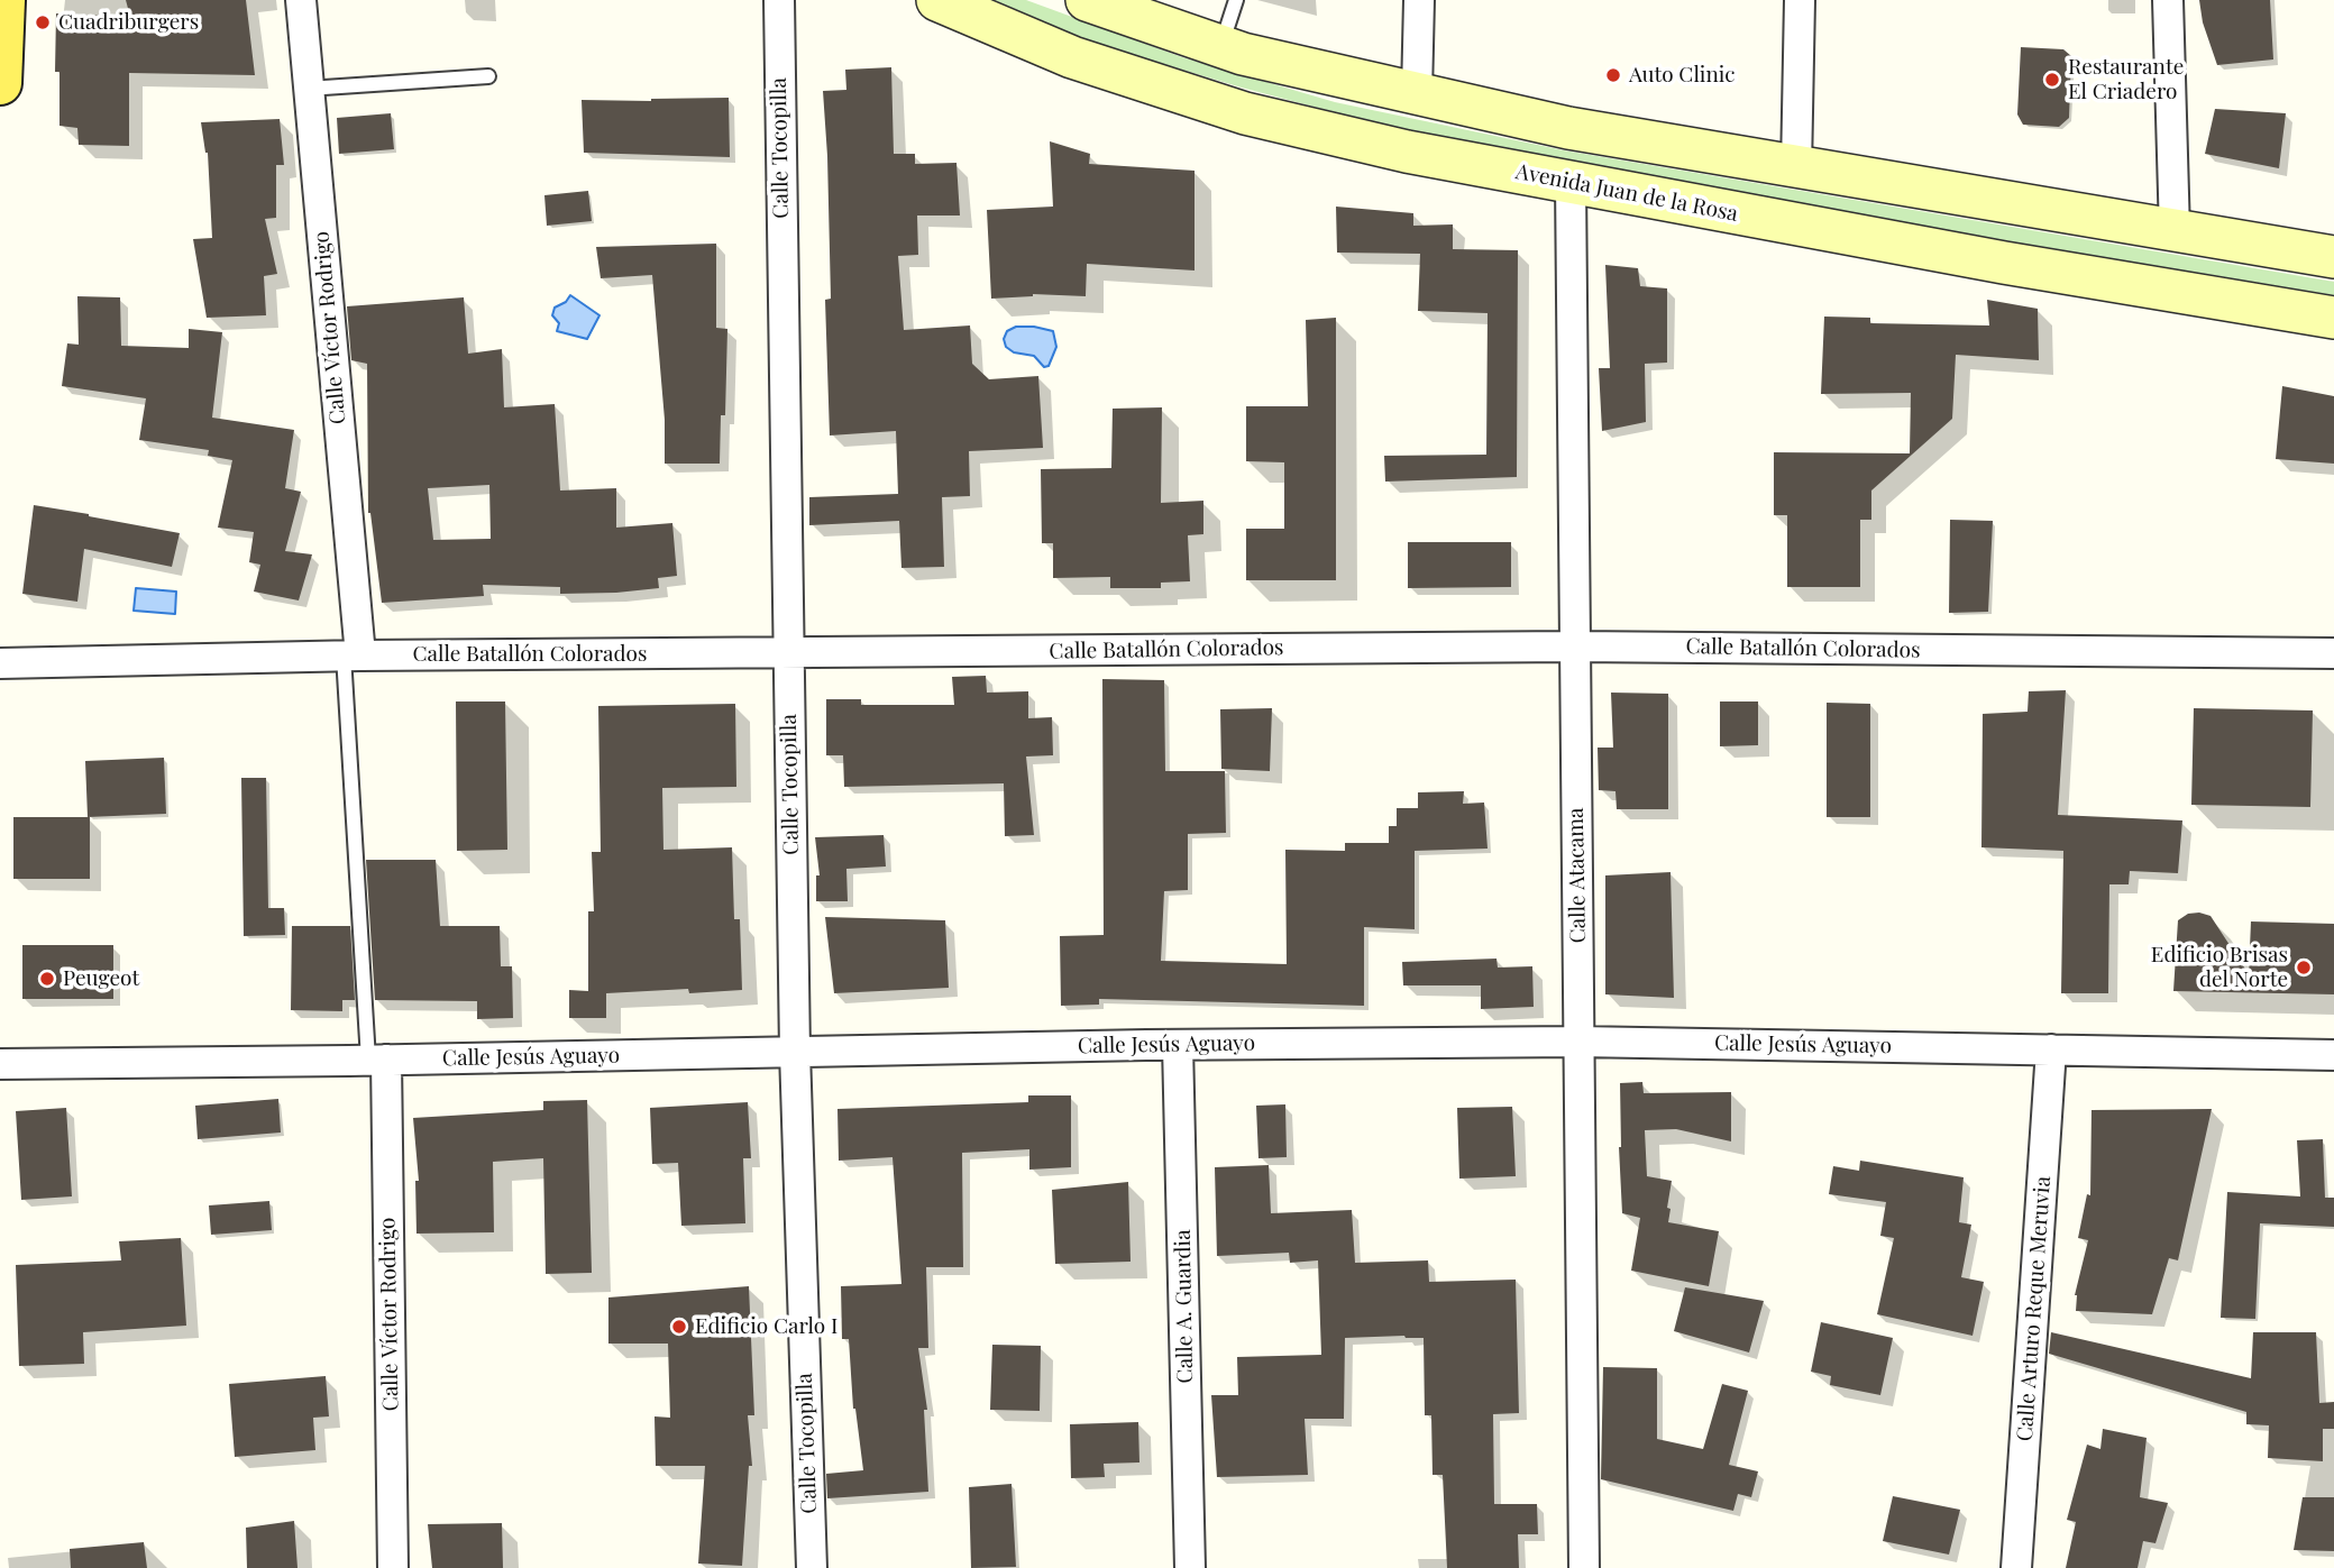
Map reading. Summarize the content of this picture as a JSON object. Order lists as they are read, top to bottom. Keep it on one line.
{"streets":{"main road":["Avenida Juan de la Rosa"],"street":["Calle Tocopilla","Calle Víctor Rodrigo","Calle Batallón Colorados","Calle Atacama","Calle Jesús Aguayo","Calle A. Guardia","Calle Arturo Reque Meruvia"]},"crossings":[["Calle Tocopilla","Calle Batallón Colorados"],["Calle Tocopilla","Calle Jesús Aguayo"],["Avenida Juan de la Rosa","Calle Atacama"],["Calle Víctor Rodrigo","Calle Batallón Colorados"],["Calle Víctor Rodrigo","Calle Jesús Aguayo"],["Calle Batallón Colorados","Calle Atacama"],["Calle Atacama","Calle Jesús Aguayo"],["Calle Jesús Aguayo","Calle A. Guardia"],["Calle Jesús Aguayo","Calle Arturo Reque Meruvia"]],"places":["Cuadriburgers","Auto Clinic","Restaurante El Criadero","Edificio Brisas del Norte","Peugeot","Edificio Carlo I"]}
